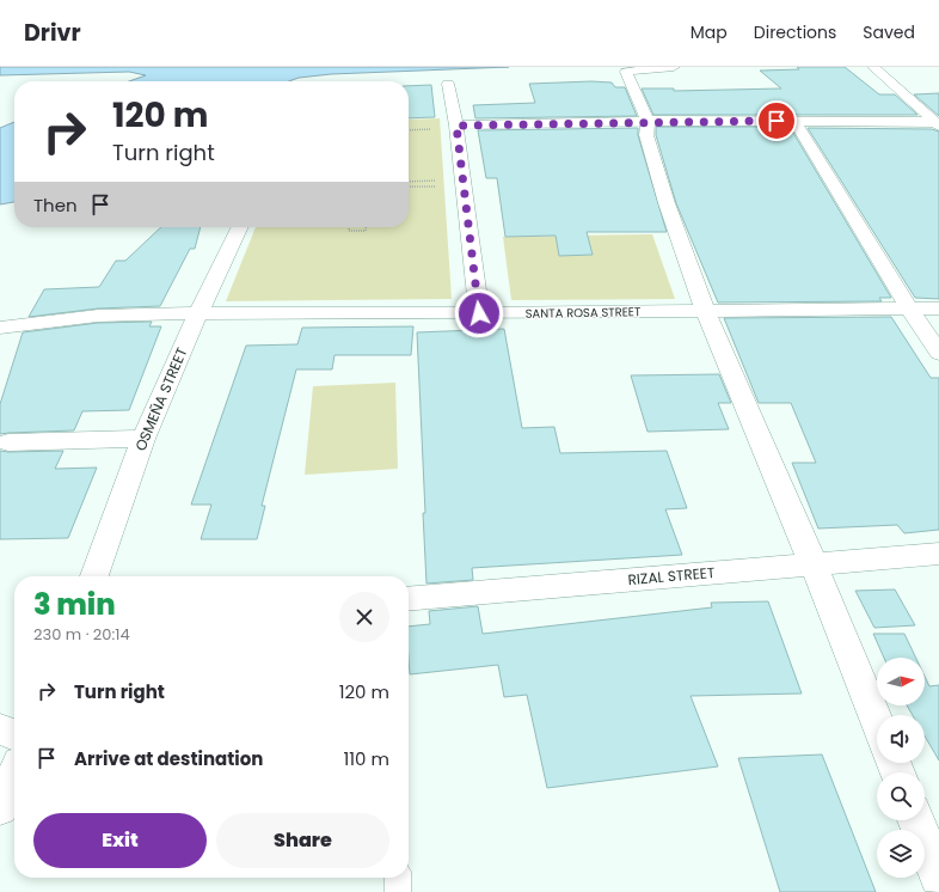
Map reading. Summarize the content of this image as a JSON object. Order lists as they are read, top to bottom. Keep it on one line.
{"streets":{"street":["SANTA ROSA STREET","OSMEÑA STREET","RIZAL STREET"]},"crossings":[["SANTA ROSA STREET","OSMEÑA STREET"]],"north":"right","page":{"header":"Drivr","nav":["Map","Directions","Saved"],"turn":["120 m","Turn right"],"then":"Then","heading":["3 min","230 m · 20:14"],"list":[{"name":"Turn right","value":"120 m"},{"name":"Arrive at destination","value":"110 m"}],"buttons":["Exit","Share"]}}
